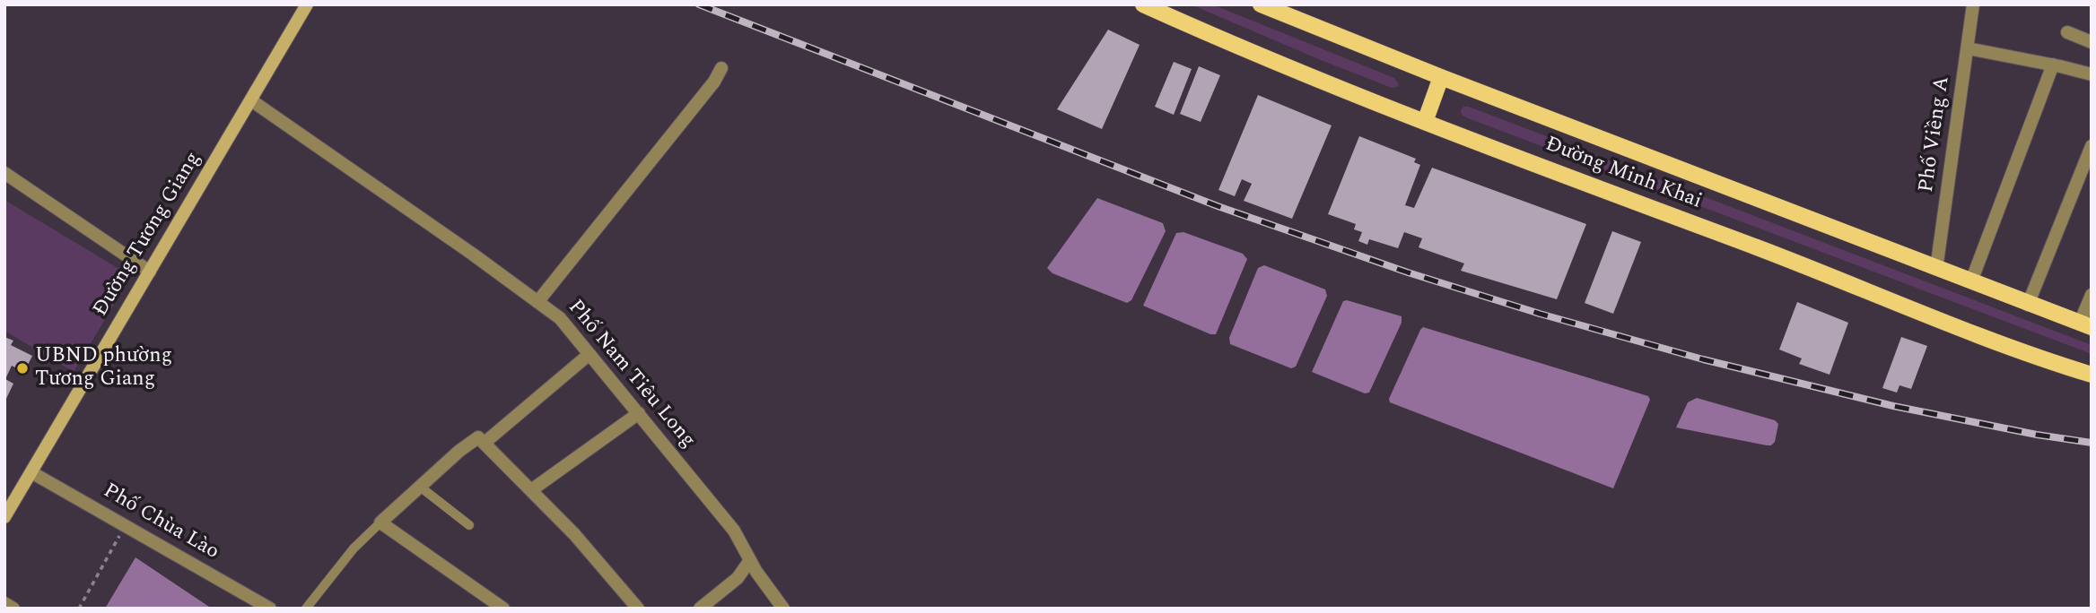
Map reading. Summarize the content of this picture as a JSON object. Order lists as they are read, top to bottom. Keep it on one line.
{"streets":{"main road":["Đường Minh Khai","Đường Tương Giang"],"street":["Phố Viềng A","Phố Nam Tiêu Long","Phố Chùa Lào"]},"crossings":[["Phố Viềng A","Đường Minh Khai"],["Đường Tương Giang","Phố Nam Tiêu Long"],["Đường Tương Giang","Phố Chùa Lào"]],"places":["UBND phường Tương Giang"]}
